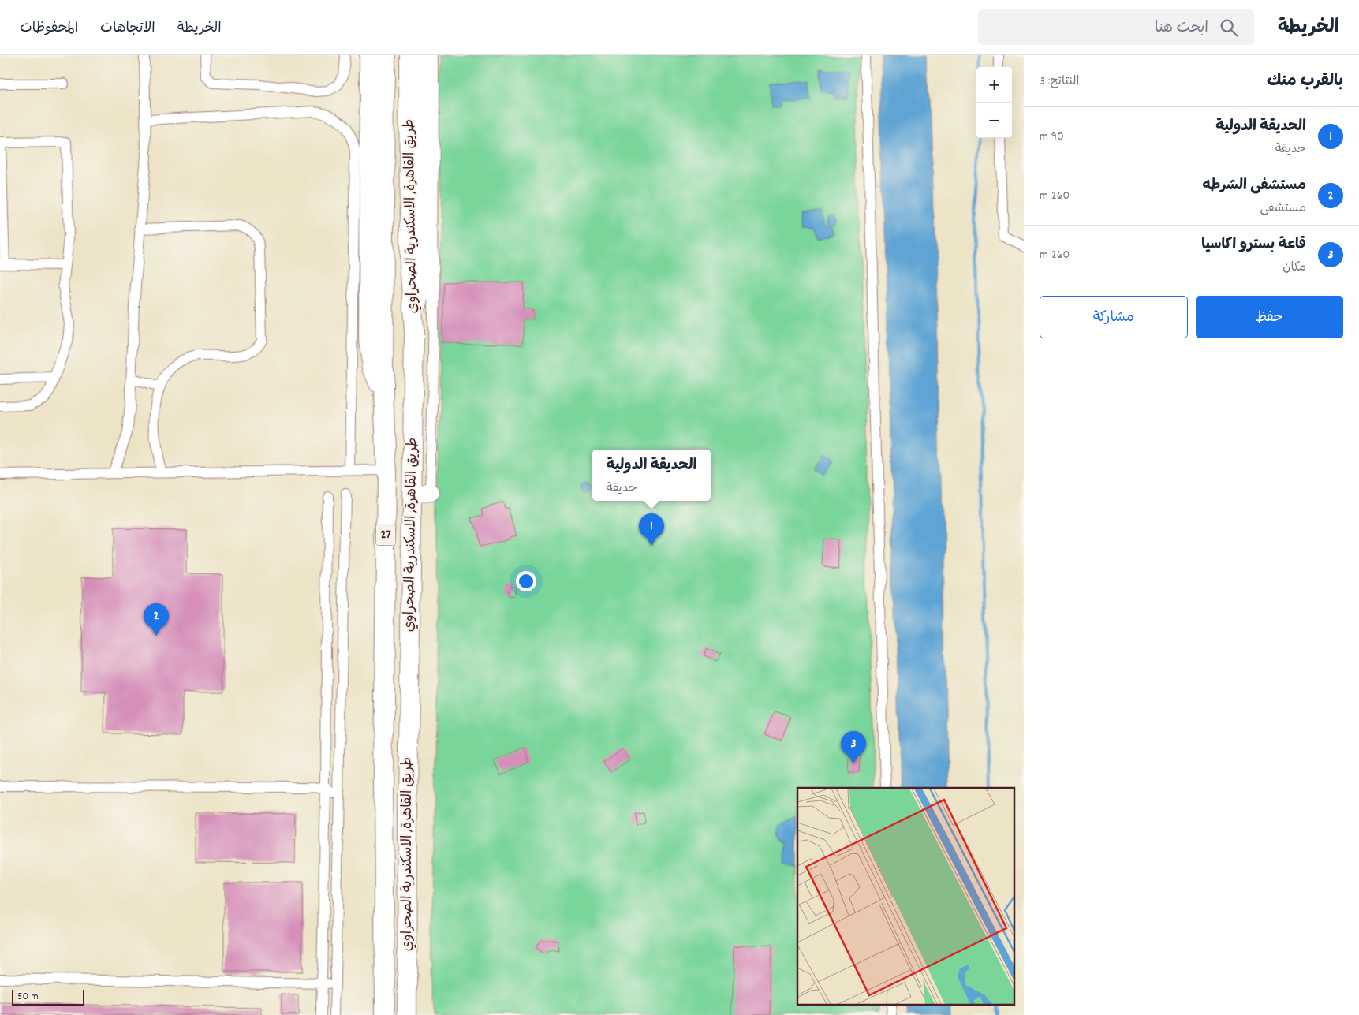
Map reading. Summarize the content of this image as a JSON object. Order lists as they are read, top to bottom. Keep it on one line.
{"streets":{"highway":["طريق القاهرة, الاسكندرية الصحراوي","27"]},"scale_bar":"50 m","page":{"header":"الخريطة","search":"ابحث هنا","nav":["الخريطة","الاتجاهات","المحفوظات"],"heading":["بالقرب منك","النتائج: 3"],"map_buttons":["+","−"],"list":[{"mark":"1","name":"الحديقة الدولية","note":"حديقة","value":"90 m"},{"mark":"2","name":"مستشفى الشرطه","note":"مستشفى","value":"260 m"},{"mark":"3","name":"قاعة بسترو اكاسيا","note":"مكان","value":"260 m"}],"buttons":["حفظ","مشاركة"],"popup":["الحديقة الدولية","حديقة"],"pins":["1","2","3"],"scale":"50 m"}}
